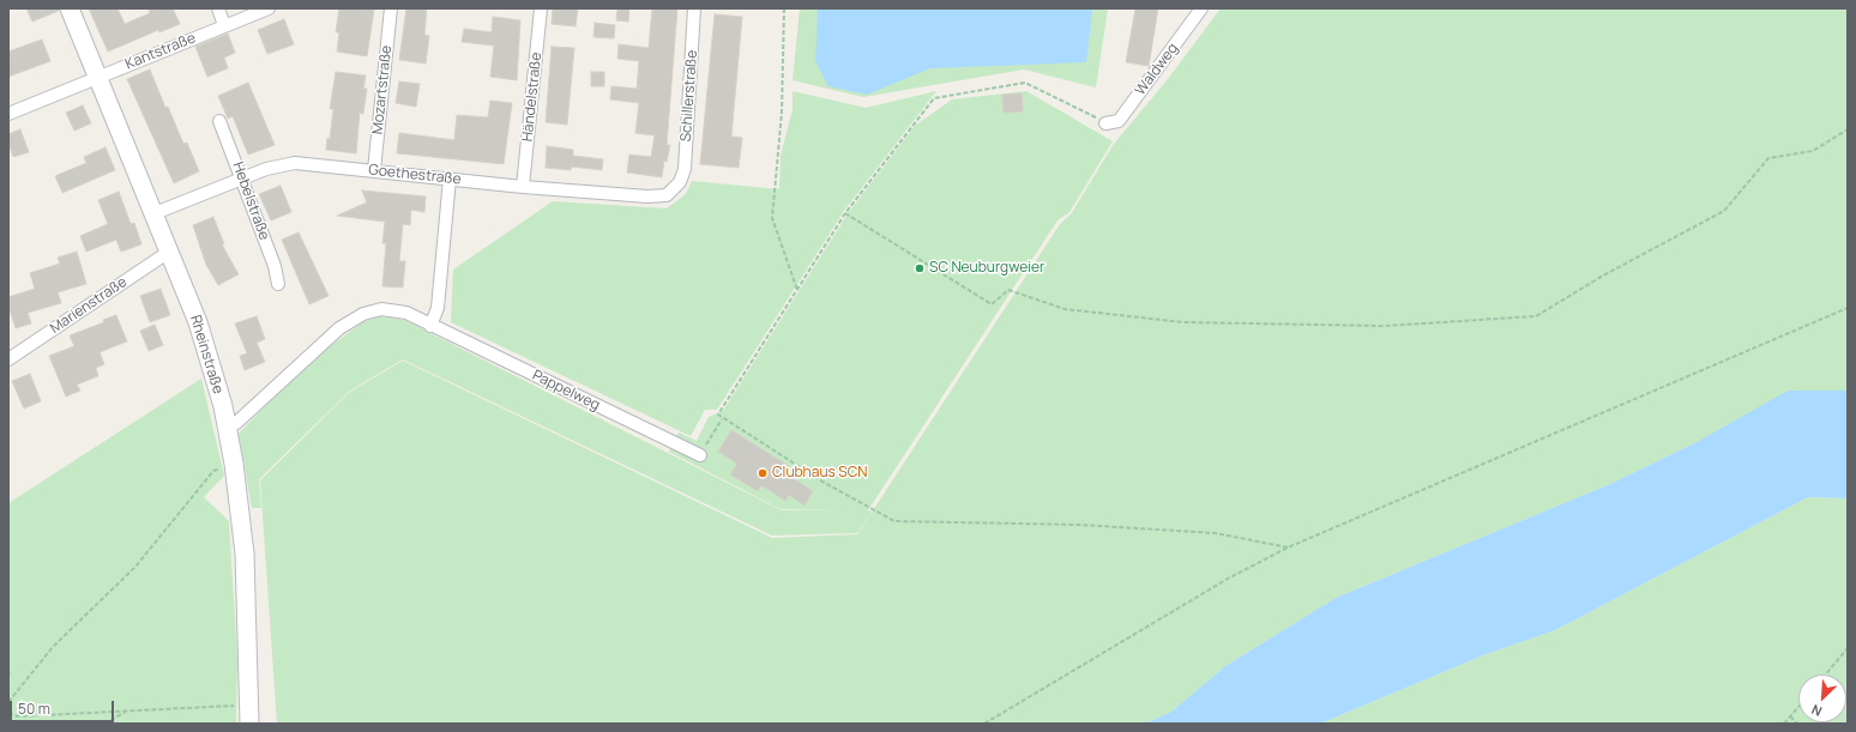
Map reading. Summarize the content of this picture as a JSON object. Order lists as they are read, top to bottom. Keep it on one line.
{"streets":{"main road":["Rheinstraße"],"street":["Kantstraße","Waldweg","Mozartstraße","Schillerstraße","Händelstraße","Goethestraße","Hebelstraße","Marienstraße","Pappelweg"]},"crossings":[["Kantstraße","Rheinstraße"],["Mozartstraße","Goethestraße"],["Schillerstraße","Goethestraße"],["Händelstraße","Goethestraße"],["Goethestraße","Hebelstraße"],["Goethestraße","Rheinstraße"],["Marienstraße","Rheinstraße"],["Rheinstraße","Pappelweg"]],"places":["SC Neuburgweier","Clubhaus SCN"],"scale_bar":"50 m","north":"bottom left"}
